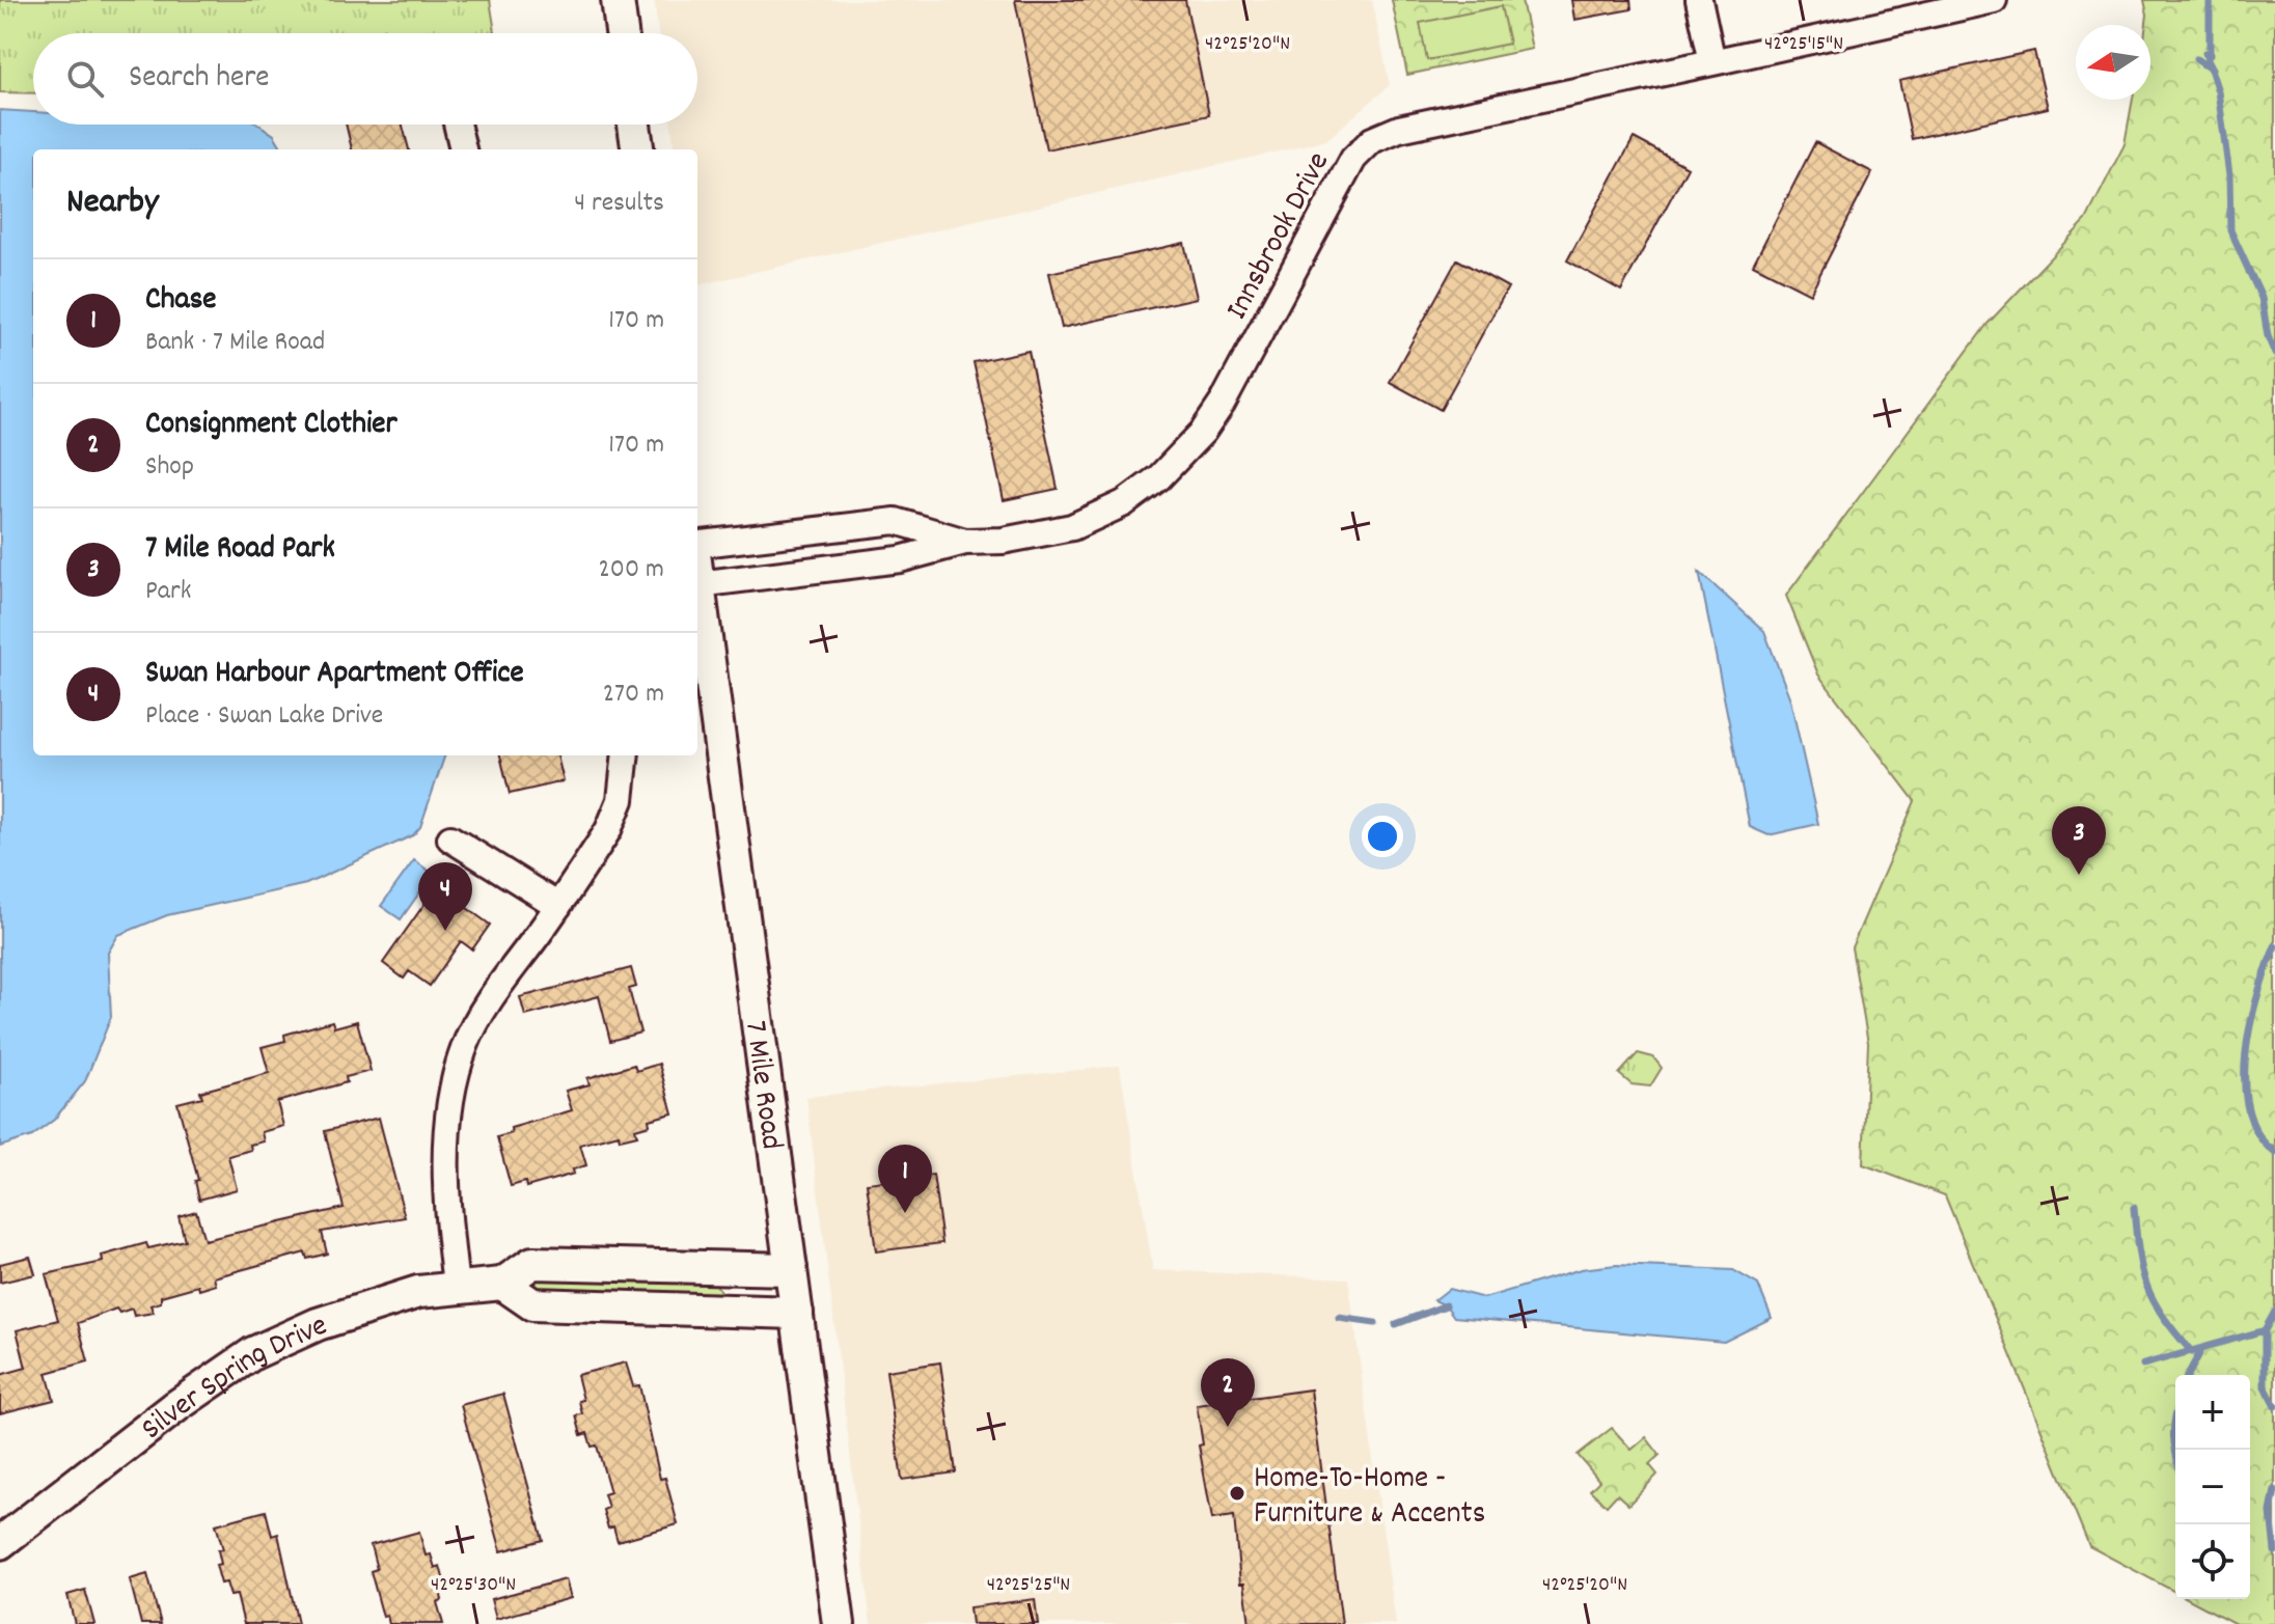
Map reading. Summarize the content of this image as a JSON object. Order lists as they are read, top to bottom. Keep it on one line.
{"streets":{"street":["Innsbrook Drive","7 Mile Road","Silver Spring Drive"]},"crossings":[["Innsbrook Drive","7 Mile Road"],["7 Mile Road","Silver Spring Drive"]],"places":["Home-To-Home - Furniture & Accents"],"north":"left","page":{"search":"Search here","heading":["Nearby","4 results"],"list":[{"mark":"1","name":"Chase","note":"Bank · 7 Mile Road","value":"170 m"},{"mark":"2","name":"Consignment Clothier","note":"Shop","value":"170 m"},{"mark":"3","name":"7 Mile Road Park","note":"Park","value":"200 m"},{"mark":"4","name":"Swan Harbour Apartment Office","note":"Place · Swan Lake Drive","value":"270 m"}],"pins":["3","4","1","2"],"map_buttons":["+","−"]},"coordinates":["42°25'20\"N","42°25'15\"N","42°25'30\"N","42°25'25\"N"]}
